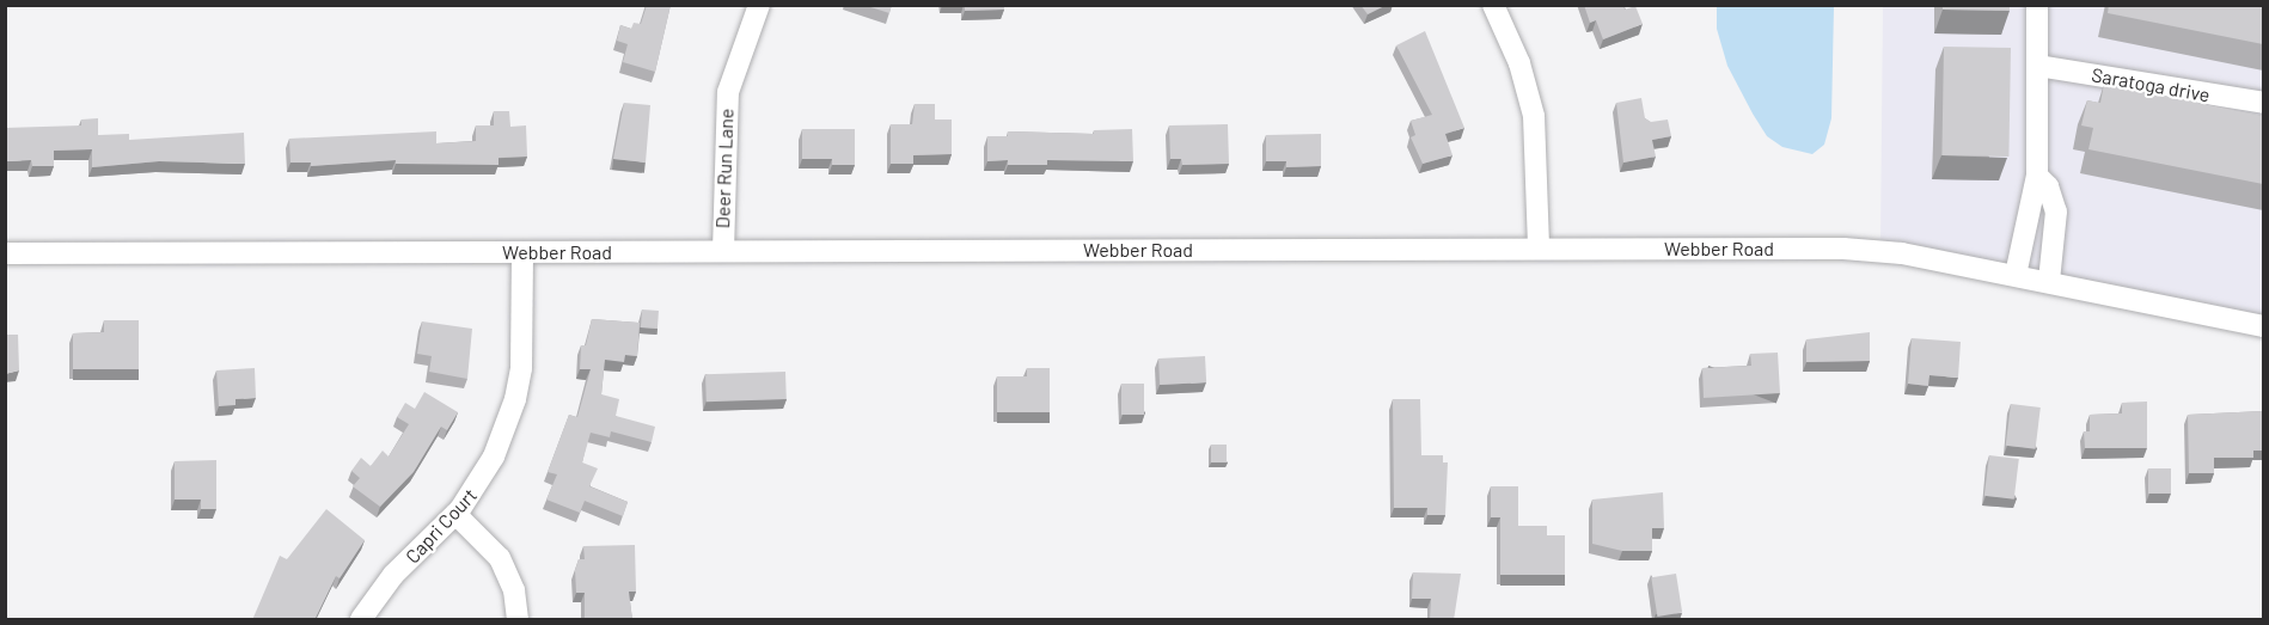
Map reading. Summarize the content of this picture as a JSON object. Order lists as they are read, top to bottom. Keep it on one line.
{"streets":{"street":["Saratoga drive","Deer Run Lane","Webber Road","Capri Court"]},"crossings":[["Deer Run Lane","Webber Road"],["Webber Road","Capri Court"]]}
